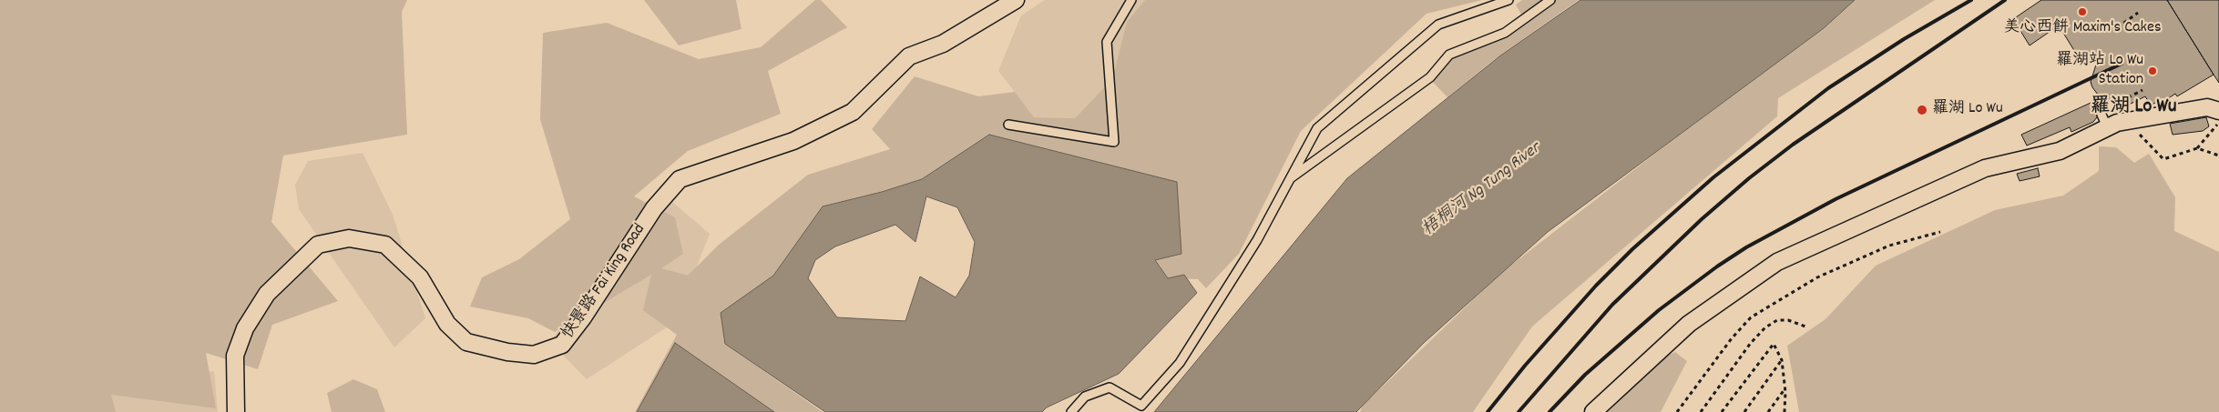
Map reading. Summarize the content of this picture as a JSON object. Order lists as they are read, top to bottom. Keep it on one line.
{"streets":{"street":["快景路 Fai King Road"]},"districts":["羅湖 Lo Wu"],"water":["梧桐河 Ng Tung River"],"places":["美心西餅 Maxim's Cakes","羅湖站 Lo Wu Station","羅湖 Lo Wu"]}
